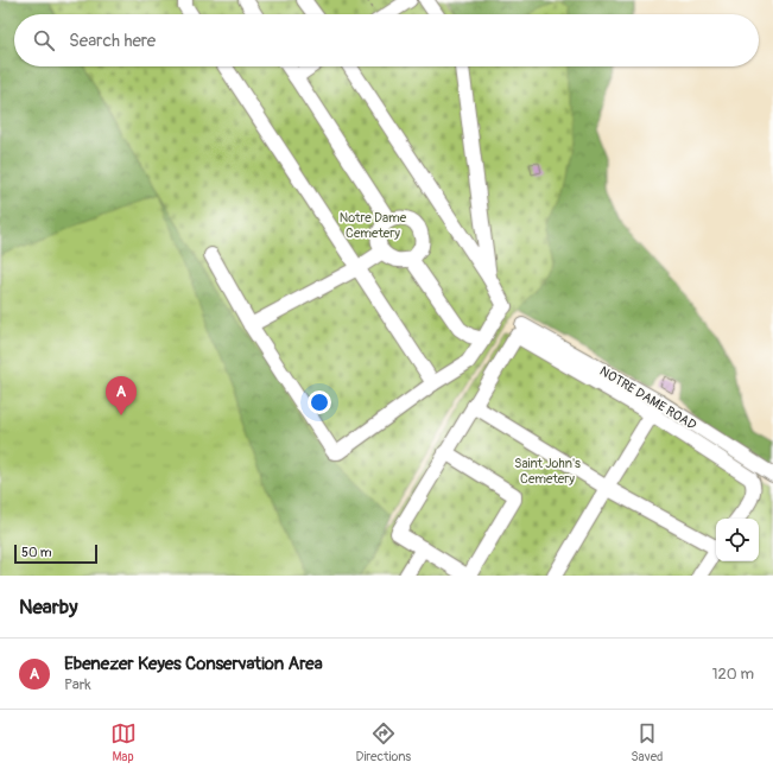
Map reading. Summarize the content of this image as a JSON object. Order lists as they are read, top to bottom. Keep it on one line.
{"streets":{"lane":["NOTRE DAME ROAD"]},"parks":["Notre Dame Cemetery","Saint John's Cemetery"],"scale_bar":"50 m","page":{"search":"Search here","pins":"A","scale":"50 m","heading":"Nearby","list":[{"mark":"A","name":"Ebenezer Keyes Conservation Area","note":"Park","value":"120 m"}],"nav":["Map","Directions","Saved"]}}
